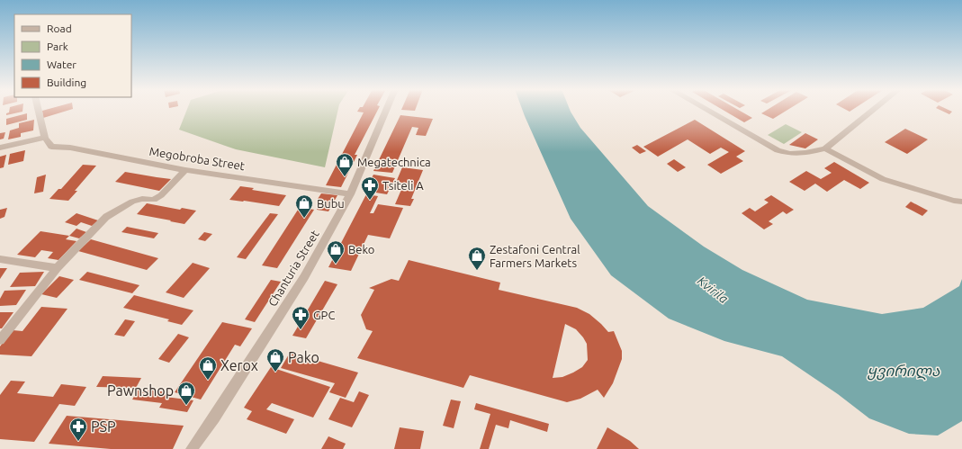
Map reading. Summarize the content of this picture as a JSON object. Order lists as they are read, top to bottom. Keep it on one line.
{"streets":{"street":["Megobroba Street","Chanturia Street"]},"crossings":[["Megobroba Street","Chanturia Street"]],"water":["Kvirila","ყვირილა"],"places":{"shop":["Megatechnica","Bubu","Beko","Zestafoni Central Farmers Markets","Pako","Xerox","Pawnshop"],"pharmacy":["Tsiteli A","GPC","PSP"]},"legend":["Road","Park","Water","Building"]}
